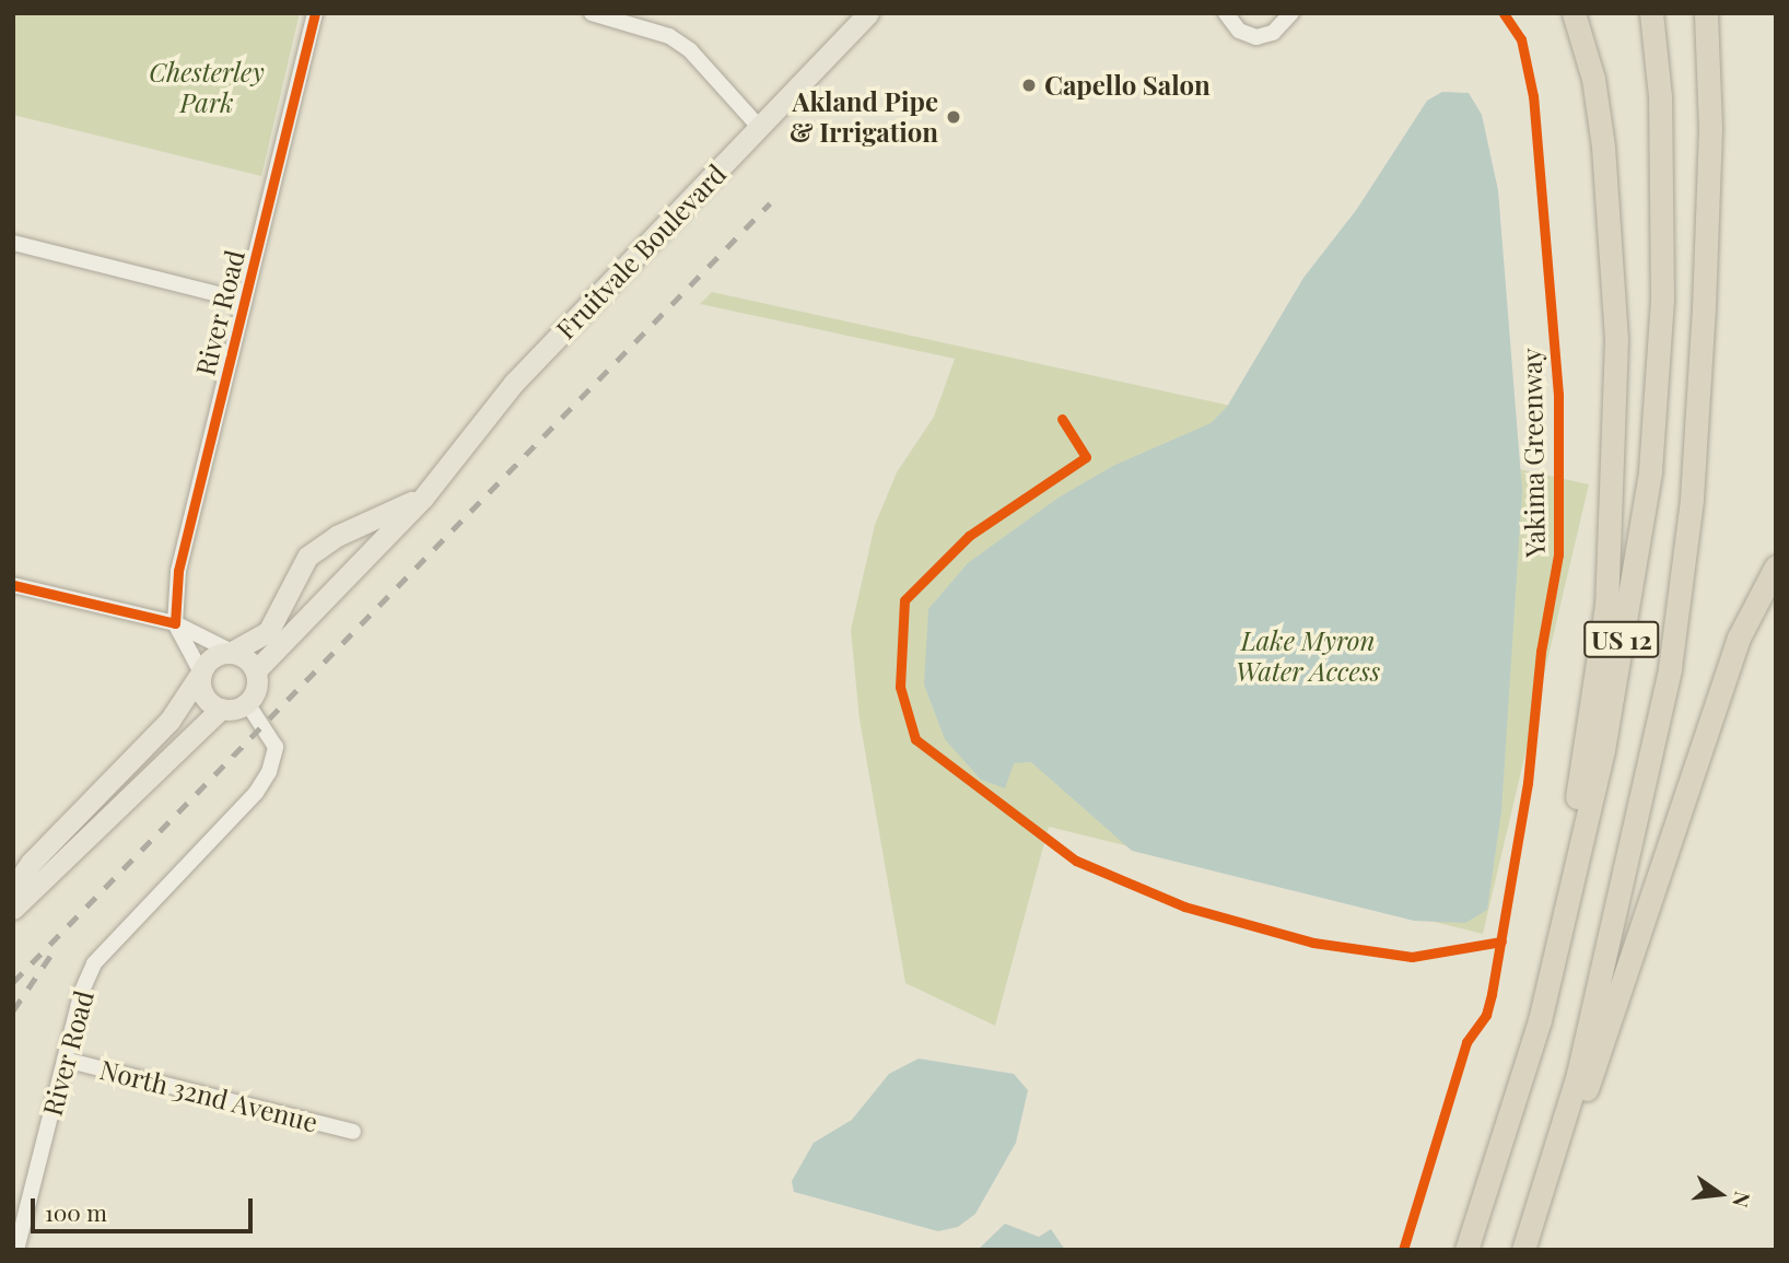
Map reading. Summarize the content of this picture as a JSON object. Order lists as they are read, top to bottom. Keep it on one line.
{"streets":{"highway":["US 12"],"main road":["Fruitvale Boulevard"],"street":["River Road","North 32nd Avenue"],"cycle path":["Yakima Greenway"]},"crossings":[["Fruitvale Boulevard","River Road"],["River Road","North 32nd Avenue"]],"parks":["Chesterley Park","Lake Myron Water Access"],"places":["Capello Salon","Akland Pipe & Irrigation"],"scale_bar":"100 m","north":"right"}
